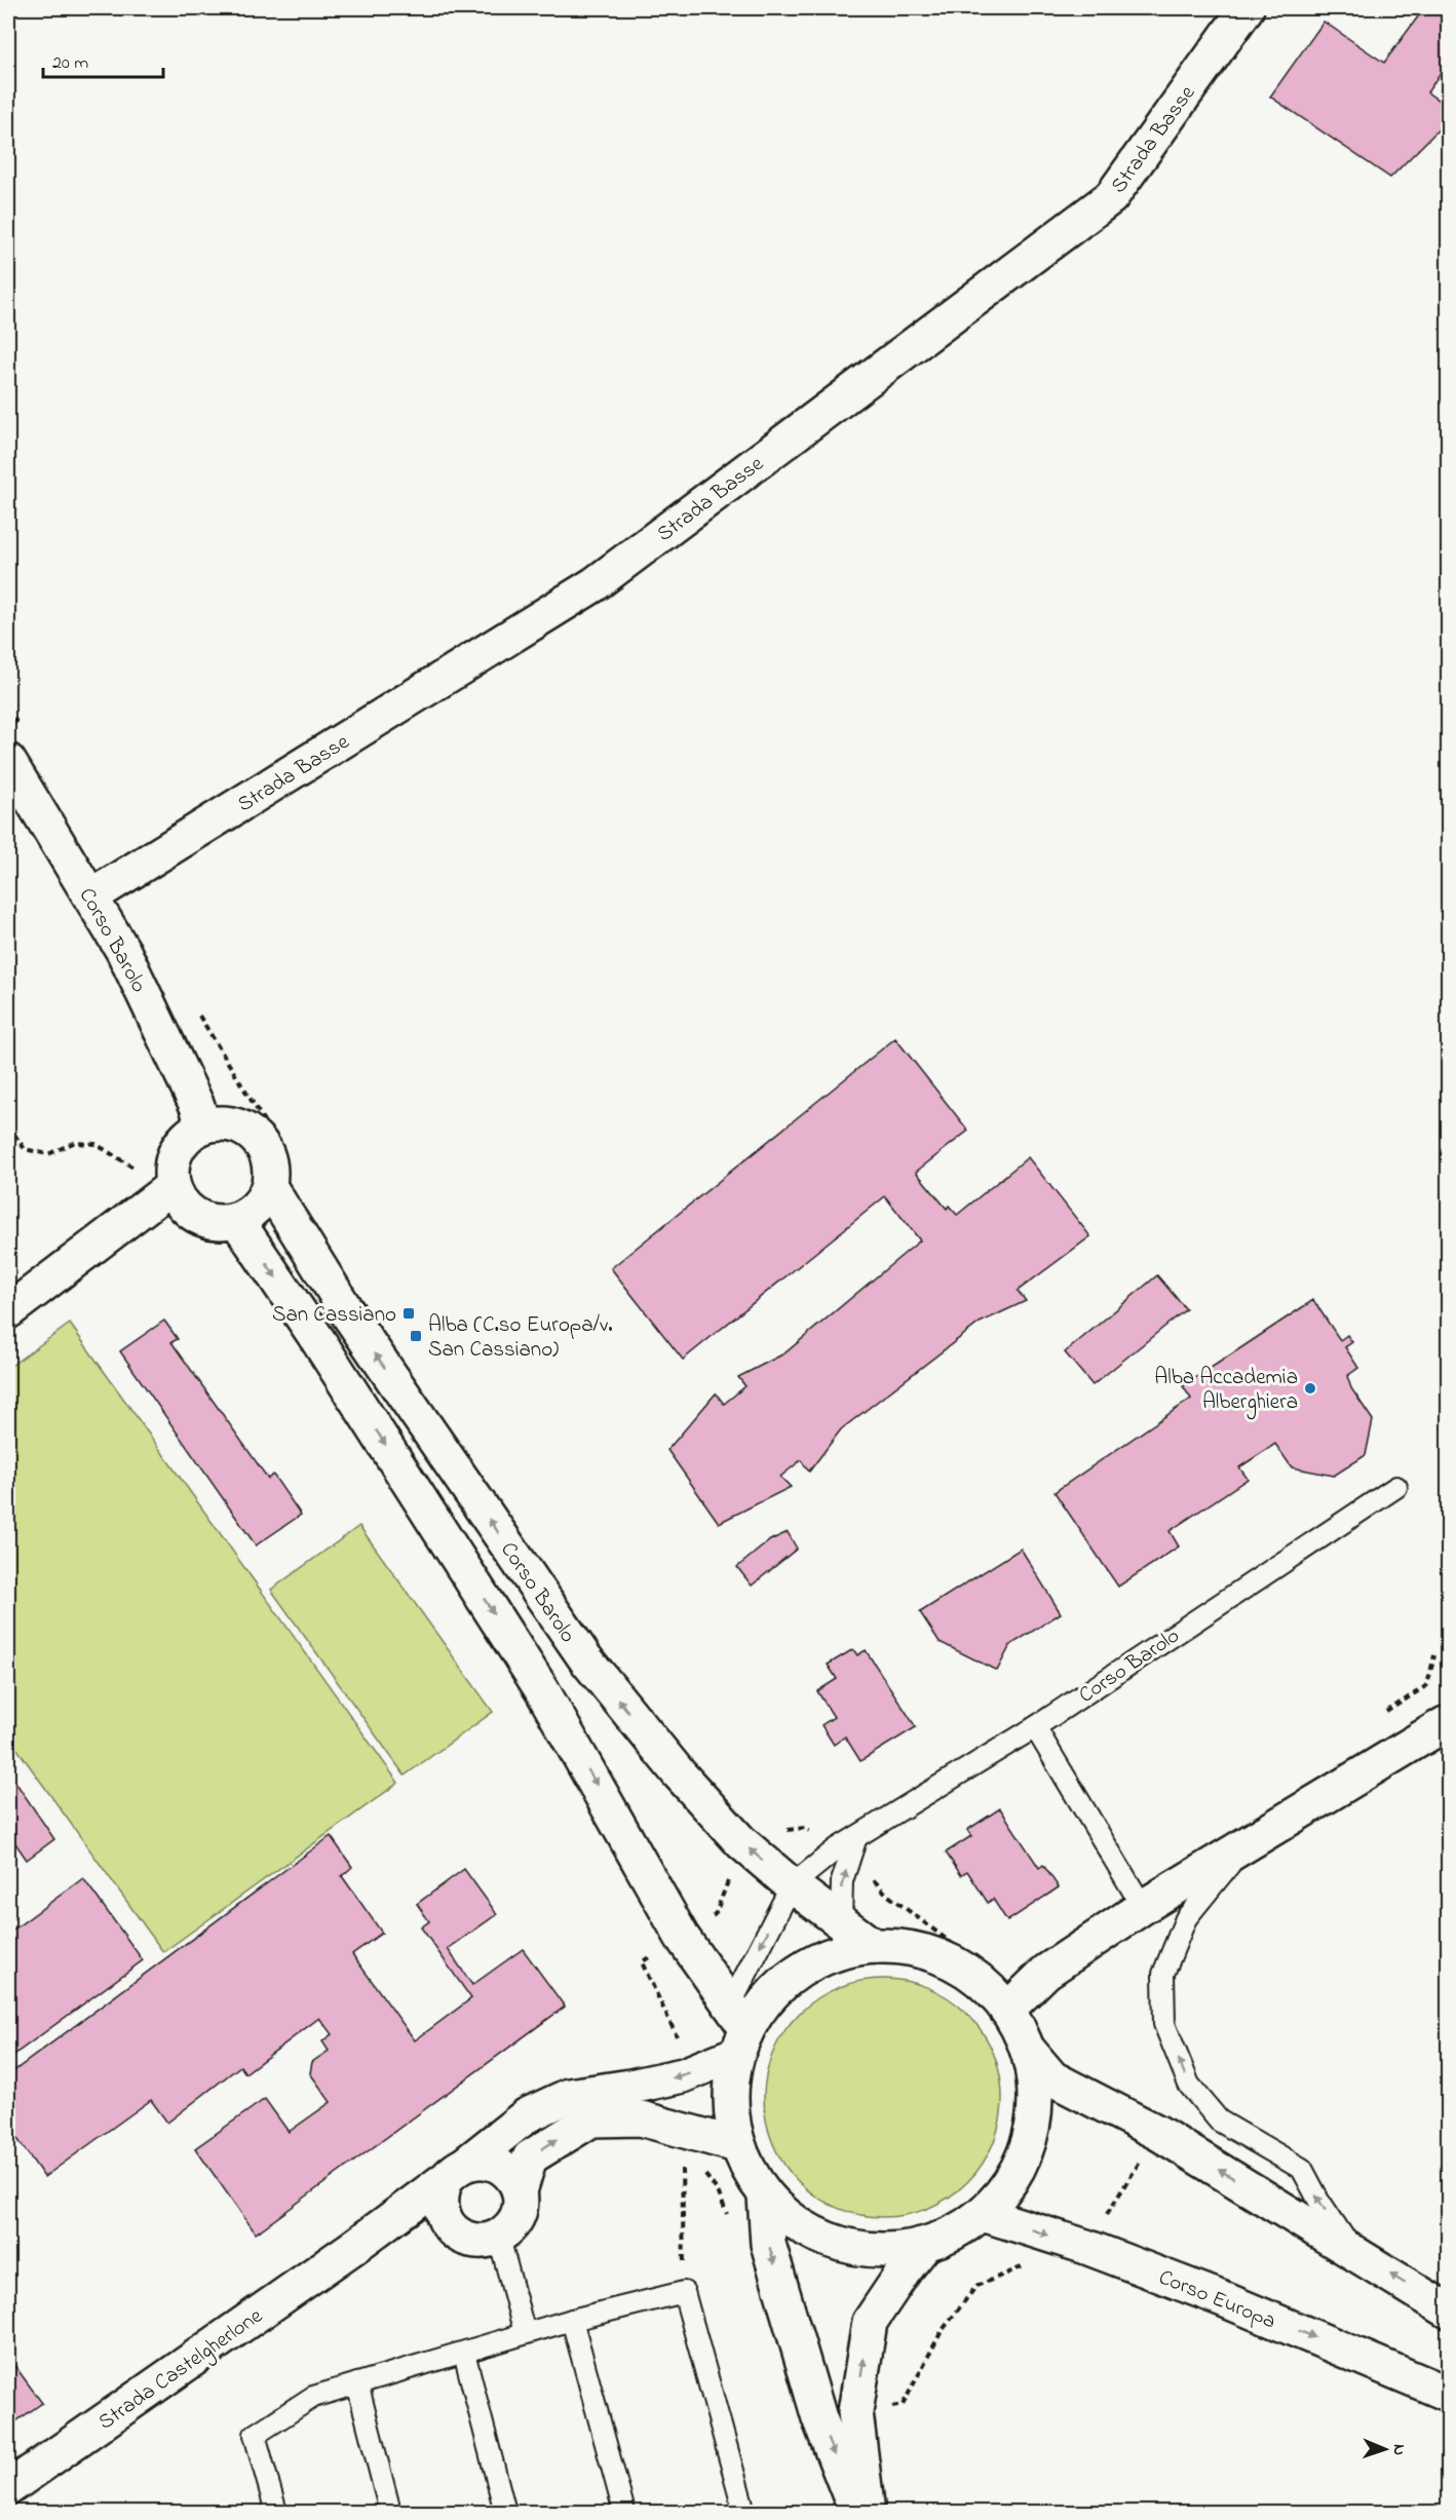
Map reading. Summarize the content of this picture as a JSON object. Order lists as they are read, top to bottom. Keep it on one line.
{"streets":{"main road":["Strada Basse","Corso Barolo","Corso Europa","Strada Castelgherlone"]},"crossings":[["Strada Basse","Corso Barolo"]],"places":{"transit":["San Cassiano","Alba (C.so Europa/v. San Cassiano)"],"other":["Alba Accademia Alberghiera"]},"scale_bar":"20 m","north":"right"}
